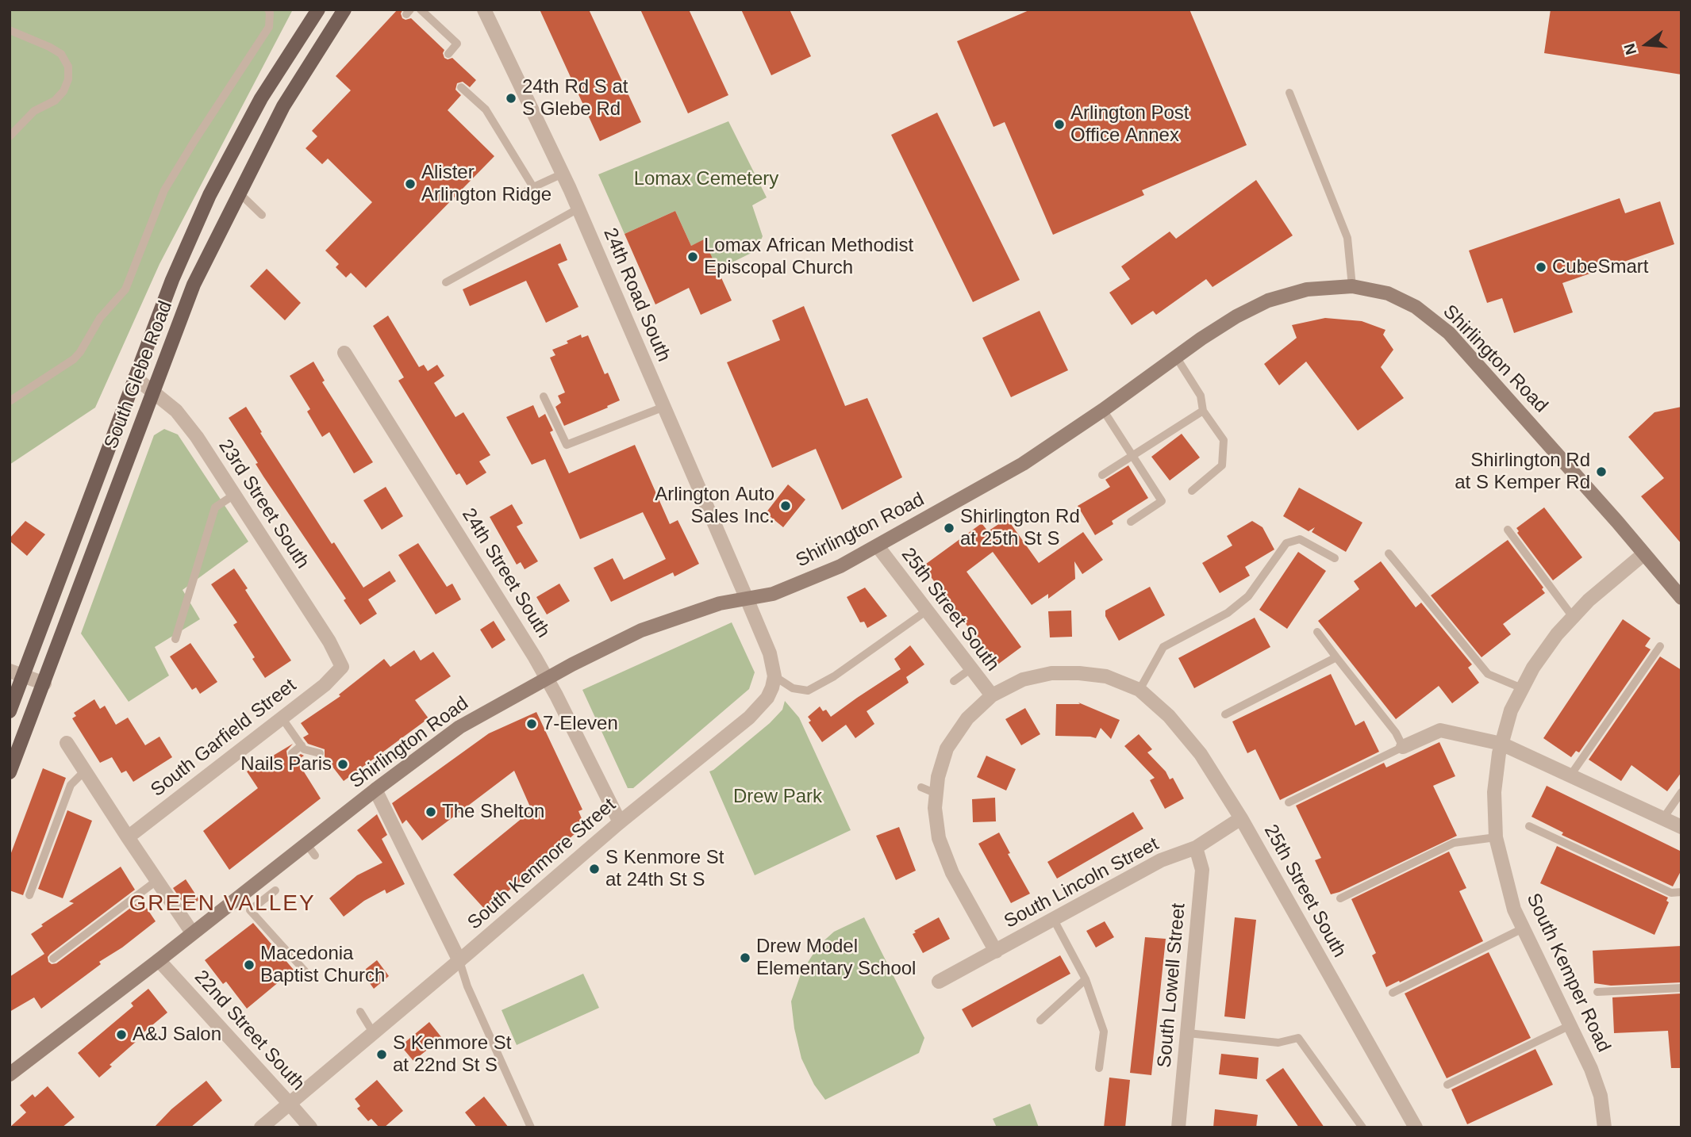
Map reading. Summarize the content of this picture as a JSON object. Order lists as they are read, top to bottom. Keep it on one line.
{"streets":{"main road":["Shirlington Road","South Glebe Road"],"street":["24th Road South","23rd Street South","24th Street South","25th Street South","South Garfield Street","South Kenmore Street","South Lincoln Street","South Kemper Road","South Lowell Street","22nd Street South"]},"crossings":[["24th Road South","Shirlington Road"],["Shirlington Road","24th Street South"],["Shirlington Road","25th Street South"],["Shirlington Road","South Kemper Road"],["Shirlington Road","22nd Street South"],["South Glebe Road","23rd Street South"],["23rd Street South","South Garfield Street"],["24th Street South","South Kenmore Street"],["25th Street South","South Lincoln Street"],["South Kenmore Street","22nd Street South"],["South Lincoln Street","South Lowell Street"]],"districts":["GREEN VALLEY"],"parks":["Lomax Cemetery","Drew Park"],"places":["24th Rd S at S Glebe Rd","Arlington Post Office Annex","Alister Arlington Ridge","Lomax African Methodist Episcopal Church","CubeSmart","Shirlington Rd at S Kemper Rd","Arlington Auto Sales Inc.","Shirlington Rd at 25th St S","7-Eleven","Nails Paris","The Shelton","S Kenmore St at 24th St S","Drew Model Elementary School","Macedonia Baptist Church","A&J Salon","S Kenmore St at 22nd St S"],"north":"left"}
